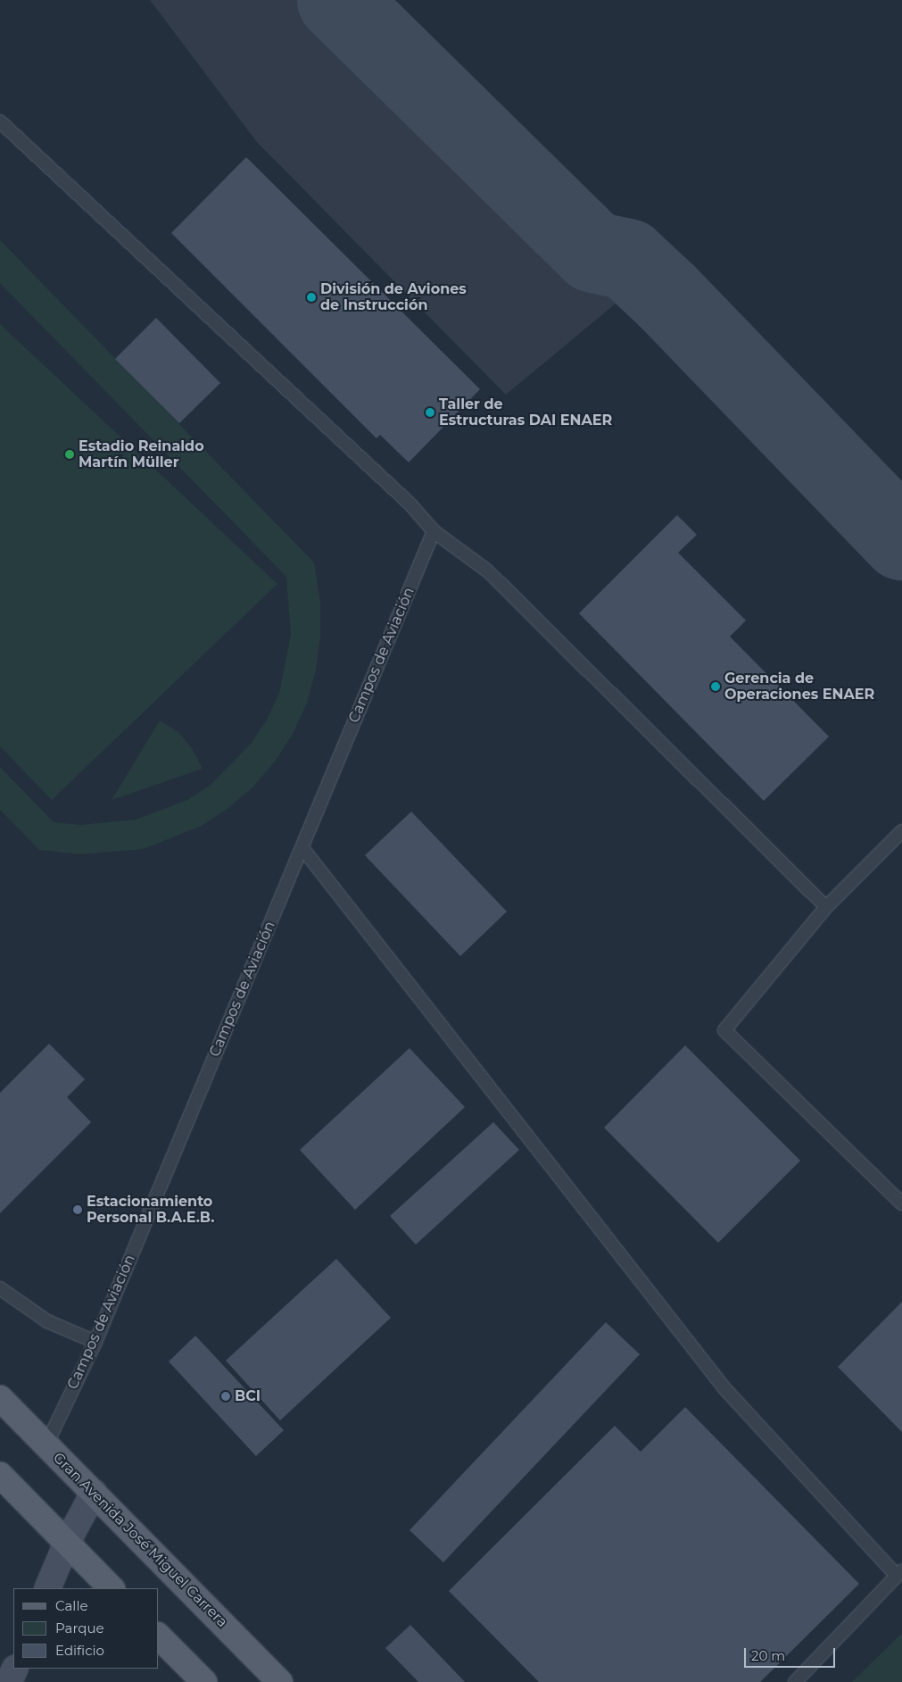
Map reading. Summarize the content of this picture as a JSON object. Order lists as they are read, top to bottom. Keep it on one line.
{"streets":{"main road":["Gran Avenida José Miguel Carrera"],"lane":["Campos de Aviación"]},"crossings":[["Campos de Aviación","Gran Avenida José Miguel Carrera"]],"places":["División de Aviones de Instrucción","Taller de Estructuras DAI ENAER","Estadio Reinaldo Martín Müller","Gerencia de Operaciones ENAER","Estacionamiento Personal B.A.E.B.","BCI"],"legend":["Calle","Parque","Edificio"],"scale_bar":"20 m"}
